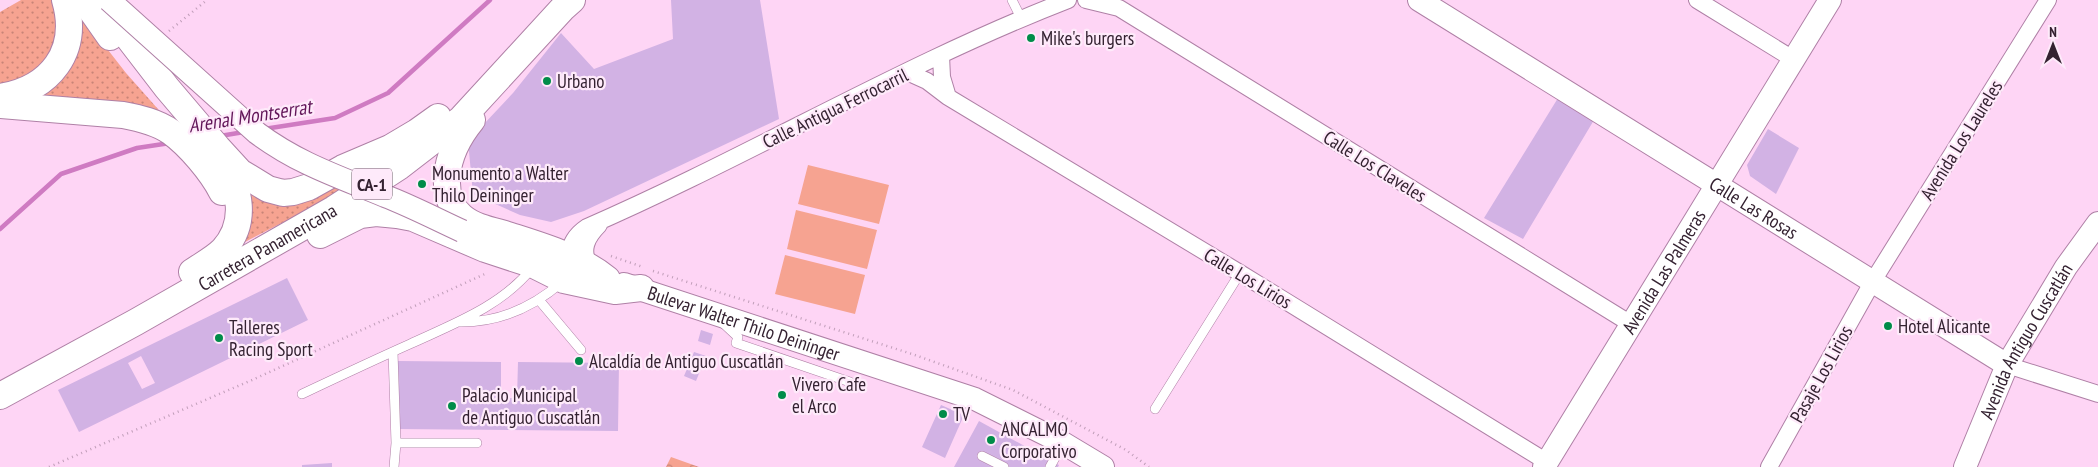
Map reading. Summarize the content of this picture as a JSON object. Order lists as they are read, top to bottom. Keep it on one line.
{"streets":{"main road":["CA-1","Carretera Panamericana"],"street":["Calle Antigua Ferrocarril","Avenida Los Laureles","Calle Los Claveles","Calle Las Rosas","Avenida Las Palmeras","Calle Los Lirios","Bulevar Walter Thilo Deininger","Avenida Antiguo Cuscatlán","Pasaje Los Lirios"]},"crossings":[["Calle Antigua Ferrocarril","Calle Los Lirios"],["Calle Antigua Ferrocarril","Bulevar Walter Thilo Deininger"],["Avenida Los Laureles","Calle Las Rosas"],["Avenida Los Laureles","Pasaje Los Lirios"],["Calle Los Claveles","Avenida Las Palmeras"],["Calle Las Rosas","Avenida Las Palmeras"],["Calle Las Rosas","Avenida Antiguo Cuscatlán"],["Calle Las Rosas","Pasaje Los Lirios"],["Avenida Las Palmeras","Calle Los Lirios"]],"water":["Arenal Montserrat"],"places":["Mike's burgers","Urbano","Monumento a Walter Thilo Deininger","Hotel Alicante","Talleres Racing Sport","Alcaldía de Antiguo Cuscatlán","Vivero Cafe el Arco","Palacio Municipal de Antiguo Cuscatlán","TV","ANCALMO Corporativo"],"north":"top"}
